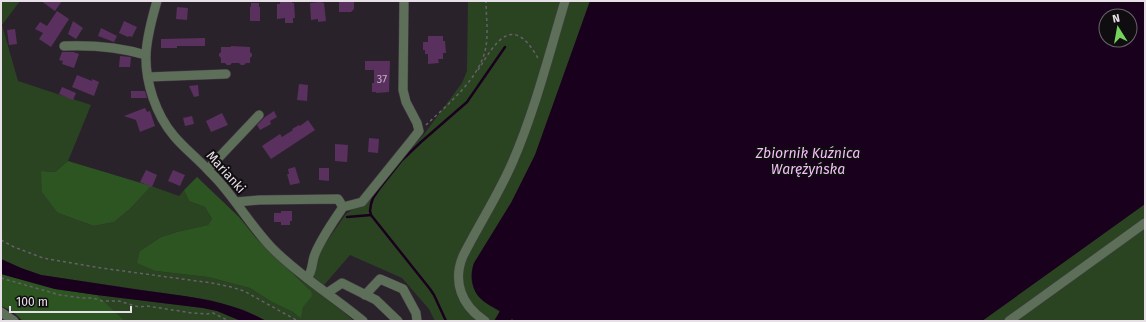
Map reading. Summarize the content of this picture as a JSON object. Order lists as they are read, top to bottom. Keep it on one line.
{"streets":{"street":["Marianki"]},"water":["Zbiornik Kuźnica Warężyńska"],"house_numbers":["37"],"scale_bar":"100 m","north":"top"}
